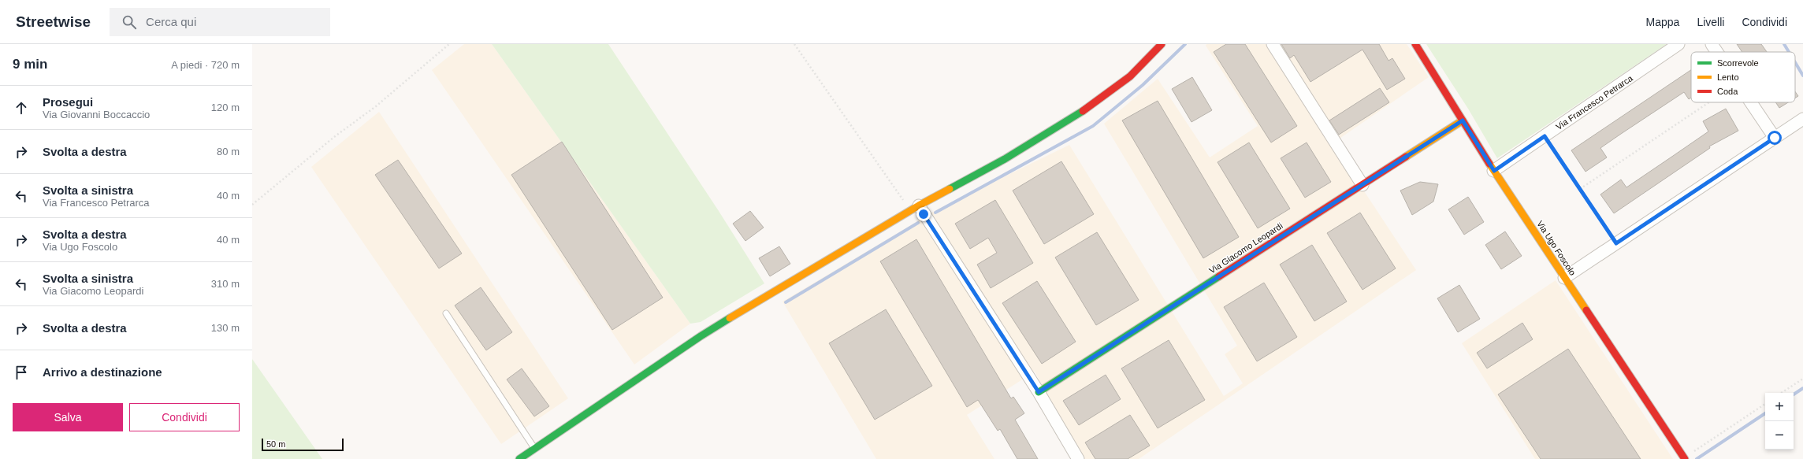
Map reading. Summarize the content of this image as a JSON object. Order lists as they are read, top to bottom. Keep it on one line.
{"streets":{"street":["Via Francesco Petrarca","Via Giacomo Leopardi","Via Ugo Foscolo"]},"crossings":[["Via Francesco Petrarca","Via Ugo Foscolo"],["Via Giacomo Leopardi","Via Ugo Foscolo"]],"legend":["Scorrevole","Lento","Coda"],"scale_bar":"50 m","page":{"header":"Streetwise","search":"Cerca qui","nav":["Mappa","Livelli","Condividi"],"heading":["9 min","A piedi · 720 m"],"list":[["Prosegui","Via Giovanni Boccaccio","120 m"],["Svolta a destra","80 m"],["Svolta a sinistra","Via Francesco Petrarca","40 m"],["Svolta a destra","Via Ugo Foscolo","40 m"],["Svolta a sinistra","Via Giacomo Leopardi","310 m"],["Svolta a destra","130 m"],"Arrivo a destinazione"],"map_buttons":["+","−"],"buttons":["Salva","Condividi"],"scale":"50 m"}}
